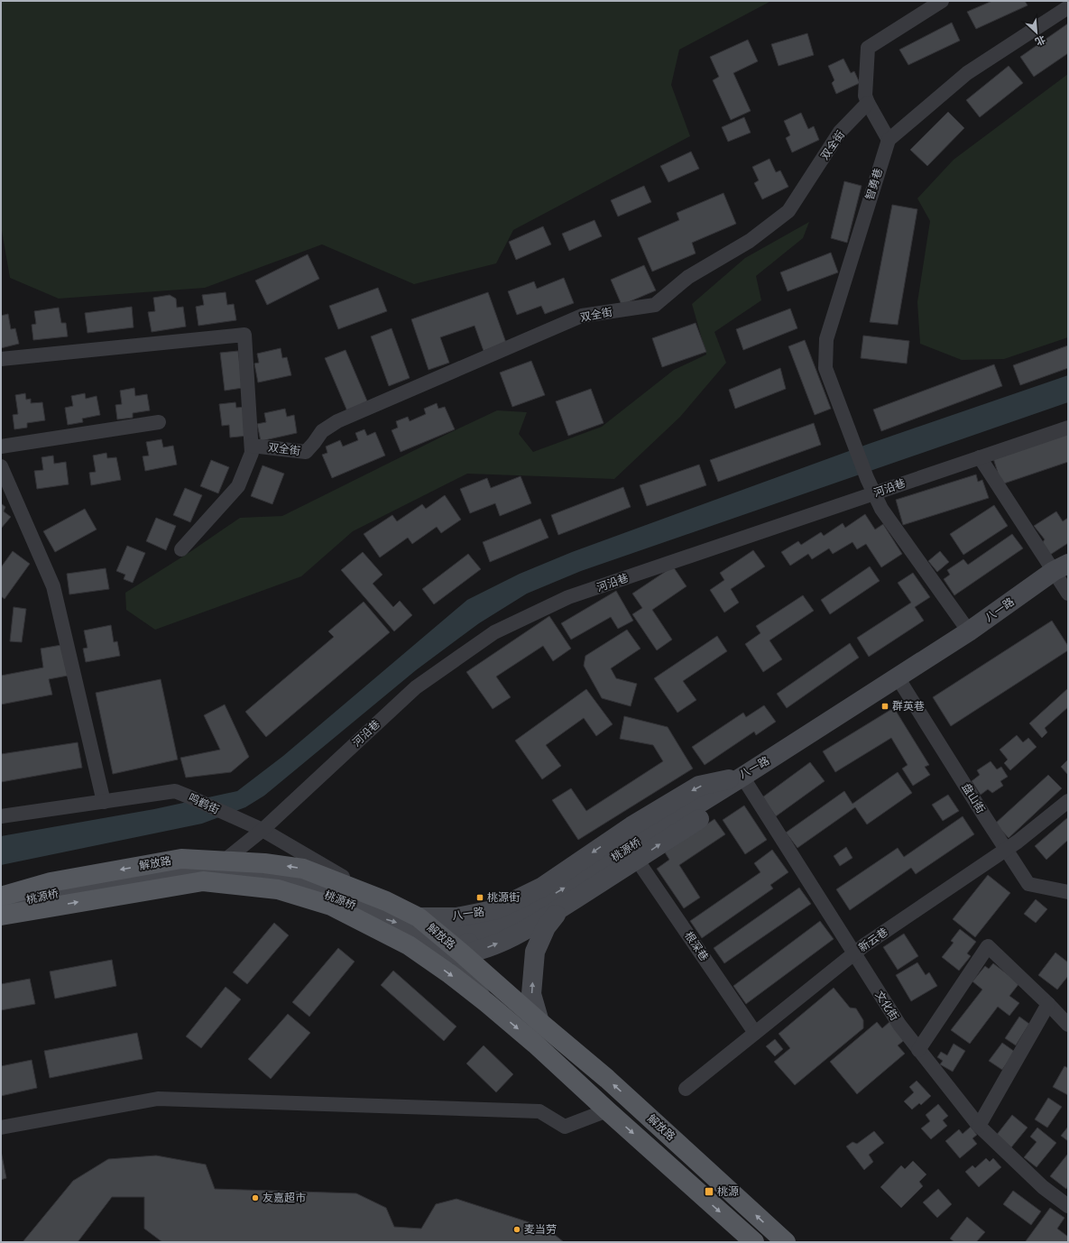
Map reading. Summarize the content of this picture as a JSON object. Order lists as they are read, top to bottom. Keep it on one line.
{"streets":{"main road":["八一路","桃源桥","解放路"],"street":["双全街","智勇巷","河沿巷","盘山街","鸣鹤街","新云巷","根深巷","文化街"]},"crossings":[["智勇巷","河沿巷"],["智勇巷","八一路"],["河沿巷","鸣鹤街"],["河沿巷","解放路"],["八一路","盘山街"],["八一路","桃源桥"],["八一路","解放路"],["八一路","文化街"],["盘山街","新云巷"],["鸣鹤街","解放路"],["桃源桥","文化街"],["新云巷","根深巷"],["新云巷","文化街"]],"places":{"transit":["群英巷","桃源街","桃源"],"other":["友嘉超市","麦当劳"]},"north":"bottom right"}
